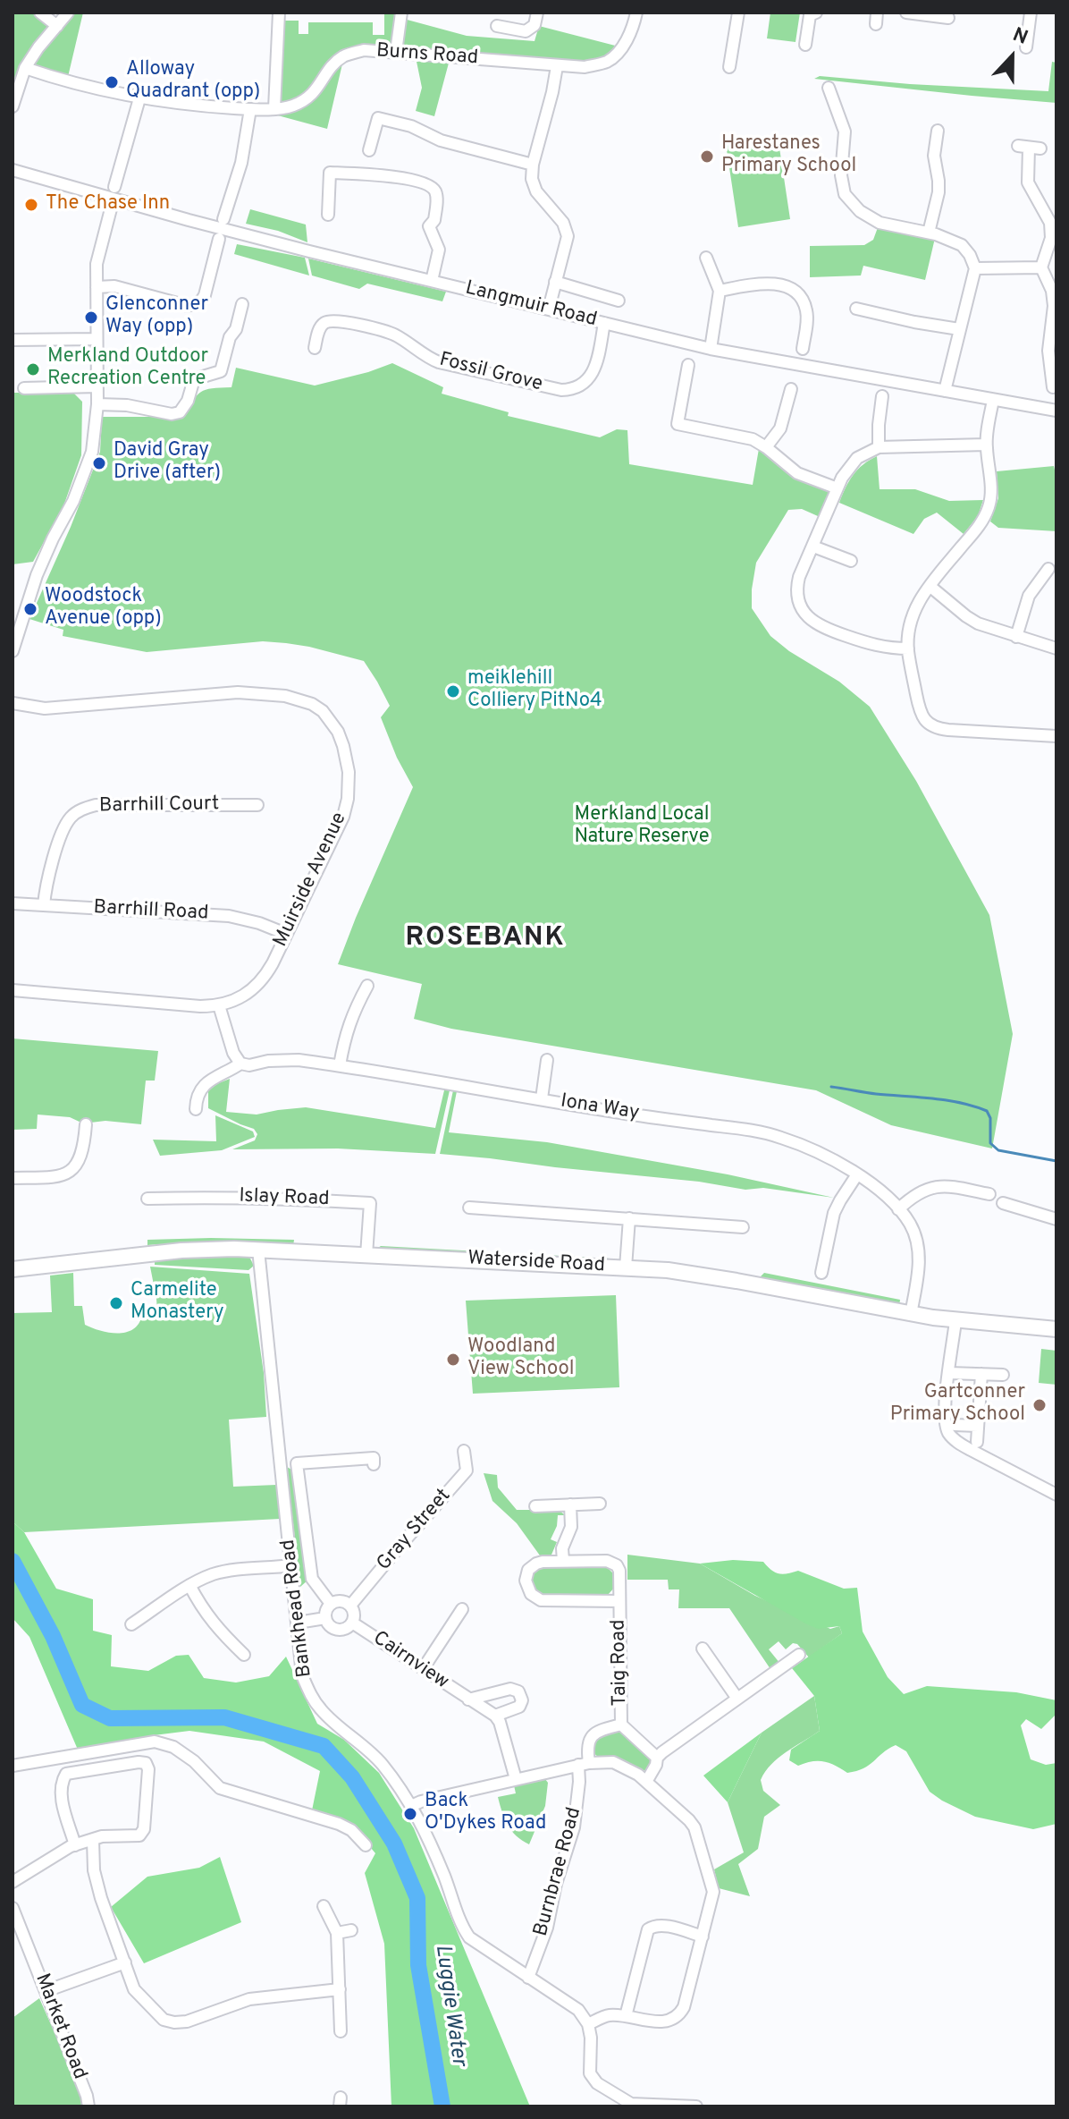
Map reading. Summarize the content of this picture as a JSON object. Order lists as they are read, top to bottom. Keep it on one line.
{"streets":{"main road":["Waterside Road"],"street":["Burns Road","Langmuir Road","Fossil Grove","Barrhill Court","Muirside Avenue","Barrhill Road","Iona Way","Islay Road","Gray Street","Bankhead Road","Cairnview","Taig Road","Burnbrae Road","Market Road"]},"crossings":[["Langmuir Road","Fossil Grove"],["Barrhill Court","Barrhill Road"],["Muirside Avenue","Barrhill Road"],["Iona Way","Waterside Road"],["Islay Road","Waterside Road"],["Waterside Road","Bankhead Road"],["Gray Street","Cairnview"],["Bankhead Road","Cairnview"],["Bankhead Road","Burnbrae Road"],["Taig Road","Burnbrae Road"]],"districts":["ROSEBANK"],"water":["Luggie Water"],"parks":["Merkland Local Nature Reserve"],"places":["Alloway Quadrant (opp)","Harestanes Primary School","The Chase Inn","Glenconner Way (opp)","Merkland Outdoor Recreation Centre","David Gray Drive (after)","Woodstock Avenue (opp)","meiklehill Colliery PitNo4","Carmelite Monastery","Woodland View School","Gartconner Primary School","Back O'Dykes Road"],"north":"top"}
